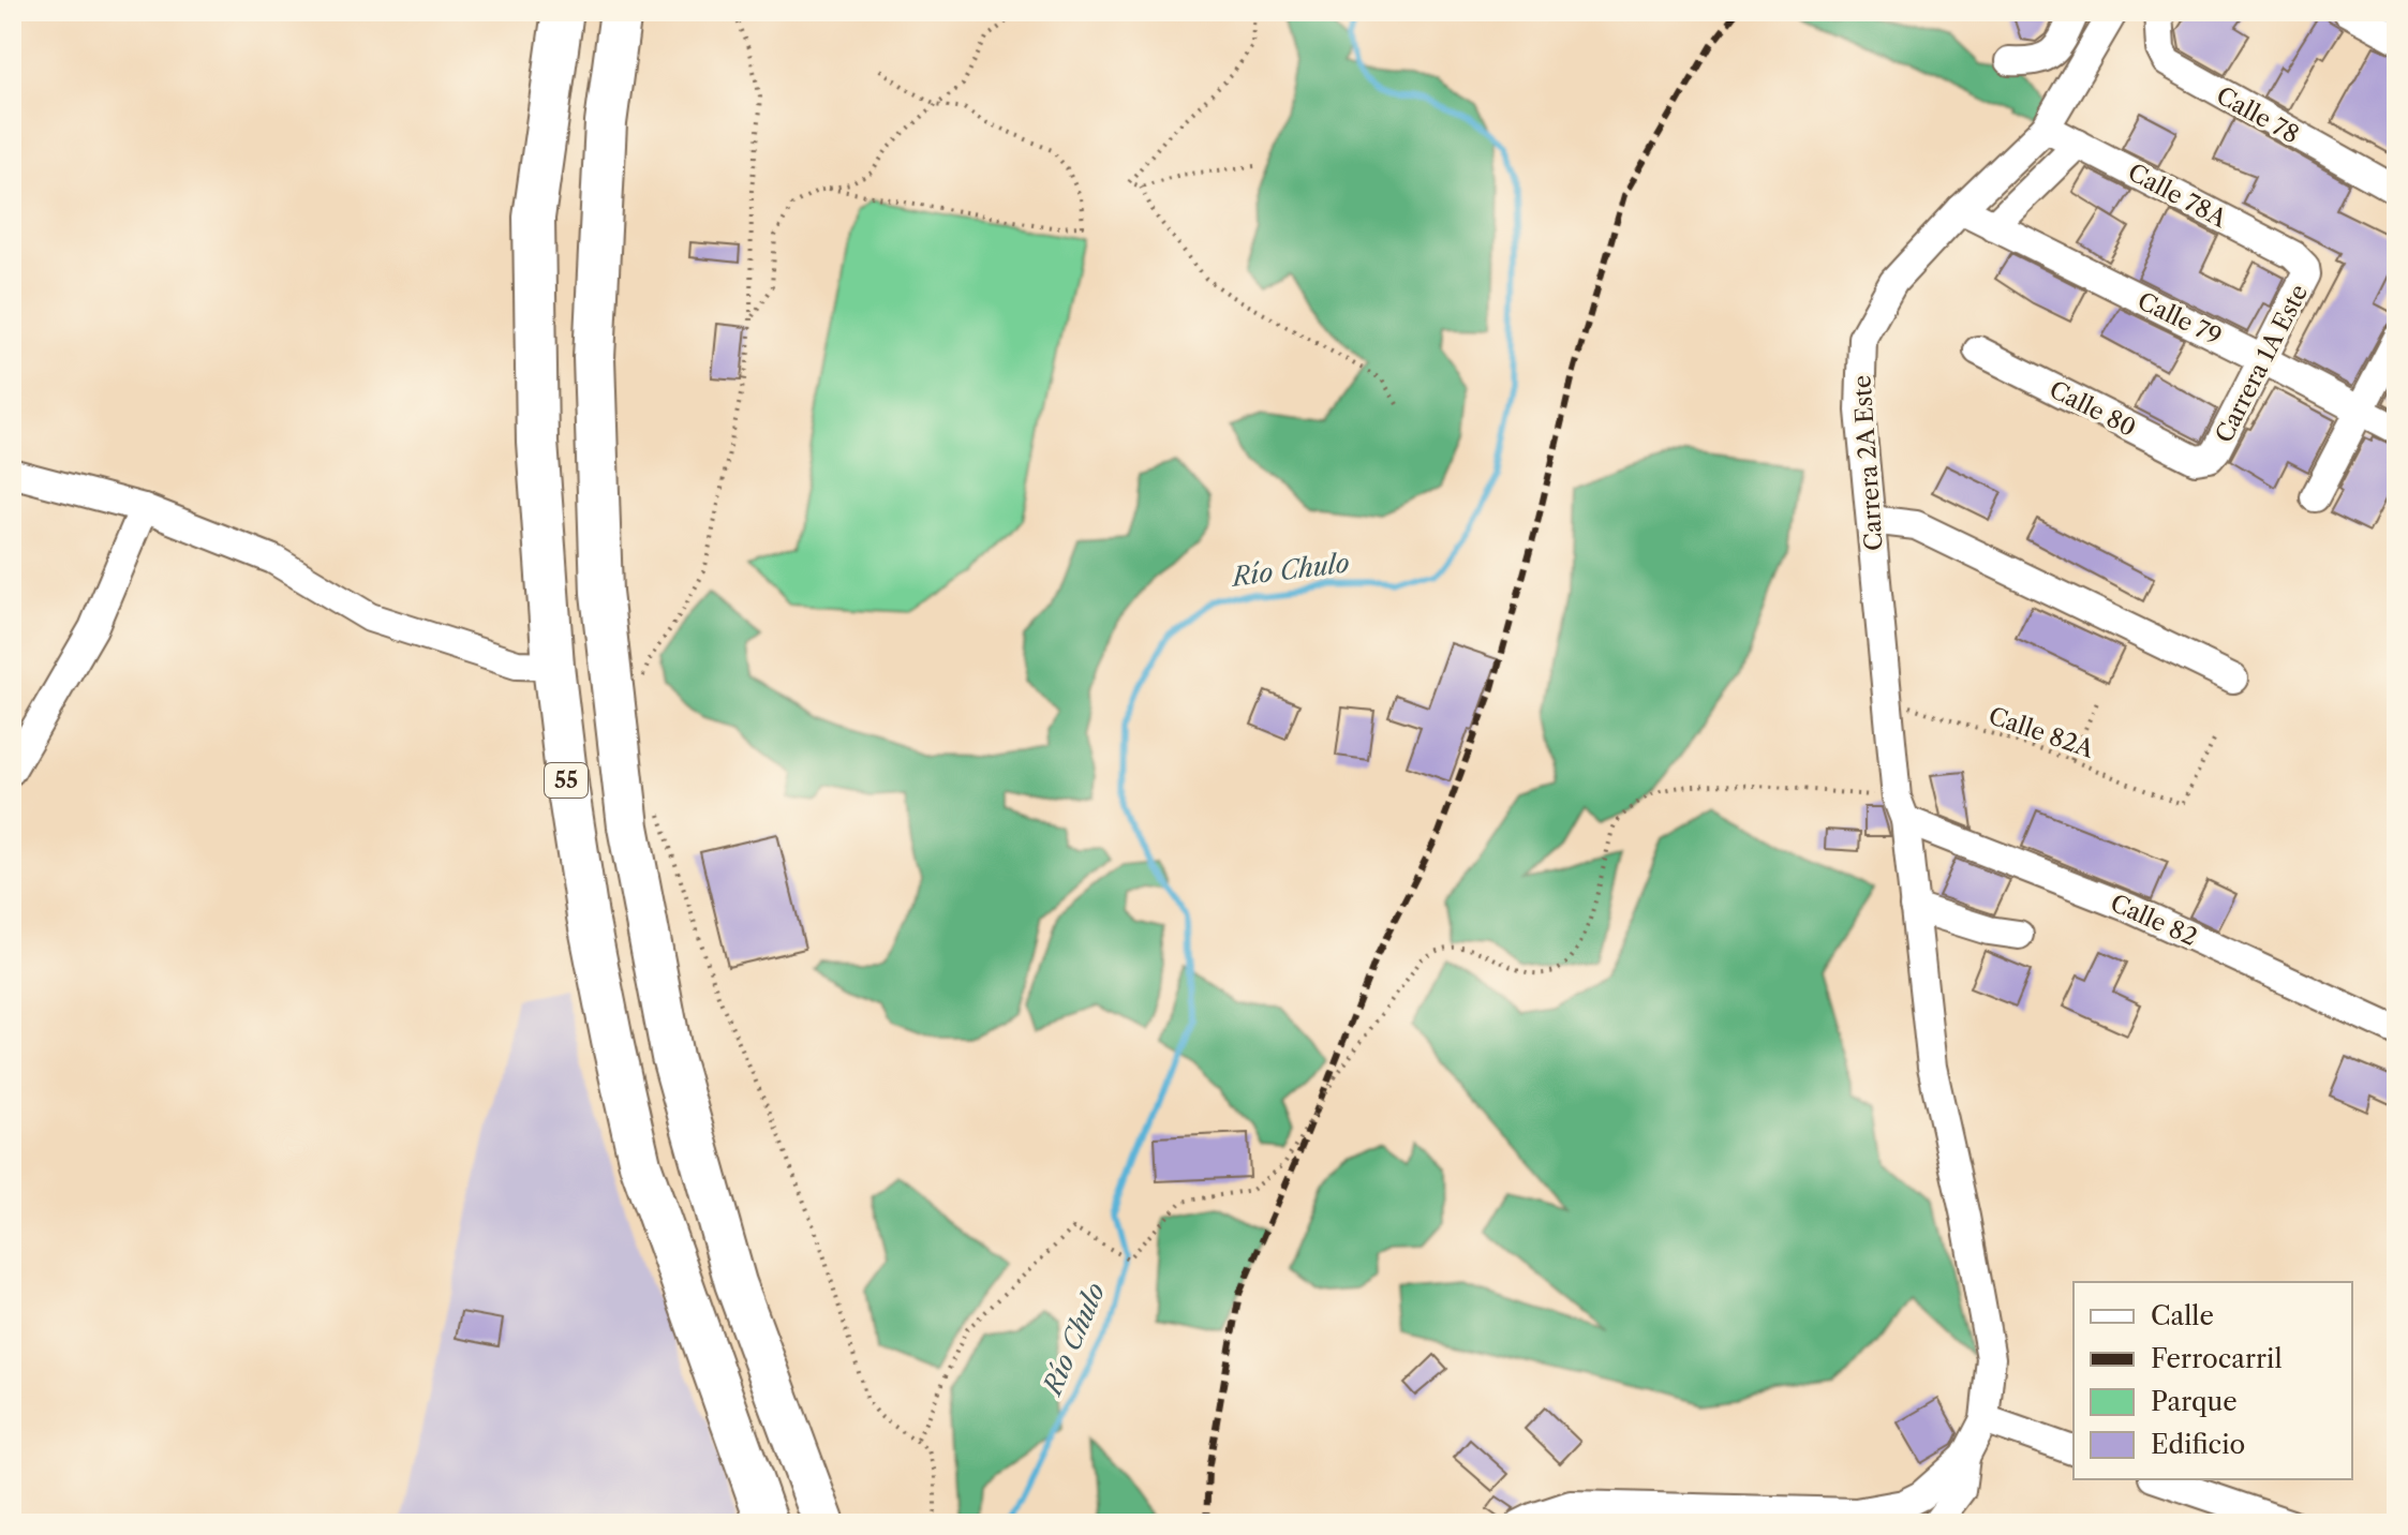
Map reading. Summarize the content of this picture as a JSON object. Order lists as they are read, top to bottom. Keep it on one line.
{"streets":{"highway":["55"],"street":["Calle 78","Calle 78A","Calle 79","Carrera 1A Este","Calle 80","Carrera 2A Este","Calle 82"],"path":["Calle 82A"]},"crossings":[["Calle 78A","Carrera 1A Este"],["Calle 78A","Carrera 2A Este"],["Calle 79","Carrera 1A Este"],["Calle 79","Carrera 2A Este"],["Carrera 1A Este","Calle 80"],["Carrera 2A Este","Calle 82A"],["Carrera 2A Este","Calle 82"]],"water":["Río Chulo"],"legend":["Calle","Ferrocarril","Parque","Edificio"]}
